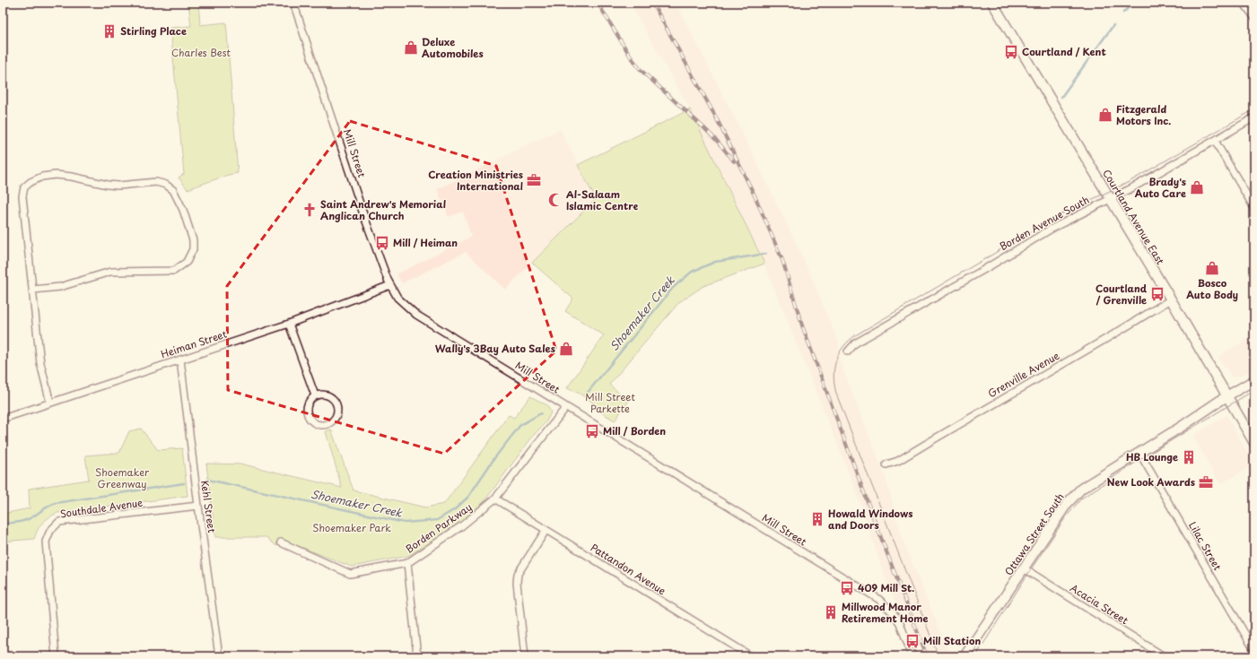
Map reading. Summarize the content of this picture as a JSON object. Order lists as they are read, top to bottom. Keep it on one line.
{"streets":{"main road":["Courtland Avenue East","Ottawa Street South"],"street":["Mill Street","Borden Avenue South","Heiman Street","Grenville Avenue","Kehl Street","Southdale Avenue","Borden Parkway","Lilac Street","Pattandon Avenue","Acacia Street"]},"crossings":[["Mill Street","Heiman Street"],["Mill Street","Borden Parkway"],["Courtland Avenue East","Borden Avenue South"],["Courtland Avenue East","Grenville Avenue"],["Courtland Avenue East","Ottawa Street South"],["Heiman Street","Kehl Street"],["Kehl Street","Southdale Avenue"],["Borden Parkway","Pattandon Avenue"],["Ottawa Street South","Lilac Street"],["Ottawa Street South","Acacia Street"]],"water":["Shoemaker Creek"],"parks":["Charles Best","Mill Street Parkette","Shoemaker Greenway","Shoemaker Park"],"places":{"building":["Stirling Place","HB Lounge","Howald Windows and Doors","Millwood Manor Retirement Home"],"shop":["Deluxe Automobiles","Fitzgerald Motors Inc.","Brady's Auto Care","Bosco Auto Body","Wally's 3Bay Auto Sales"],"bus stop":["Courtland / Kent","Mill / Heiman","Courtland / Grenville","Mill / Borden","409 Mill St.","Mill Station"],"office":["Creation Ministries International","New Look Awards"],"mosque":["Al-Salaam Islamic Centre"],"church":["Saint Andrew's Memorial Anglican Church"]}}
